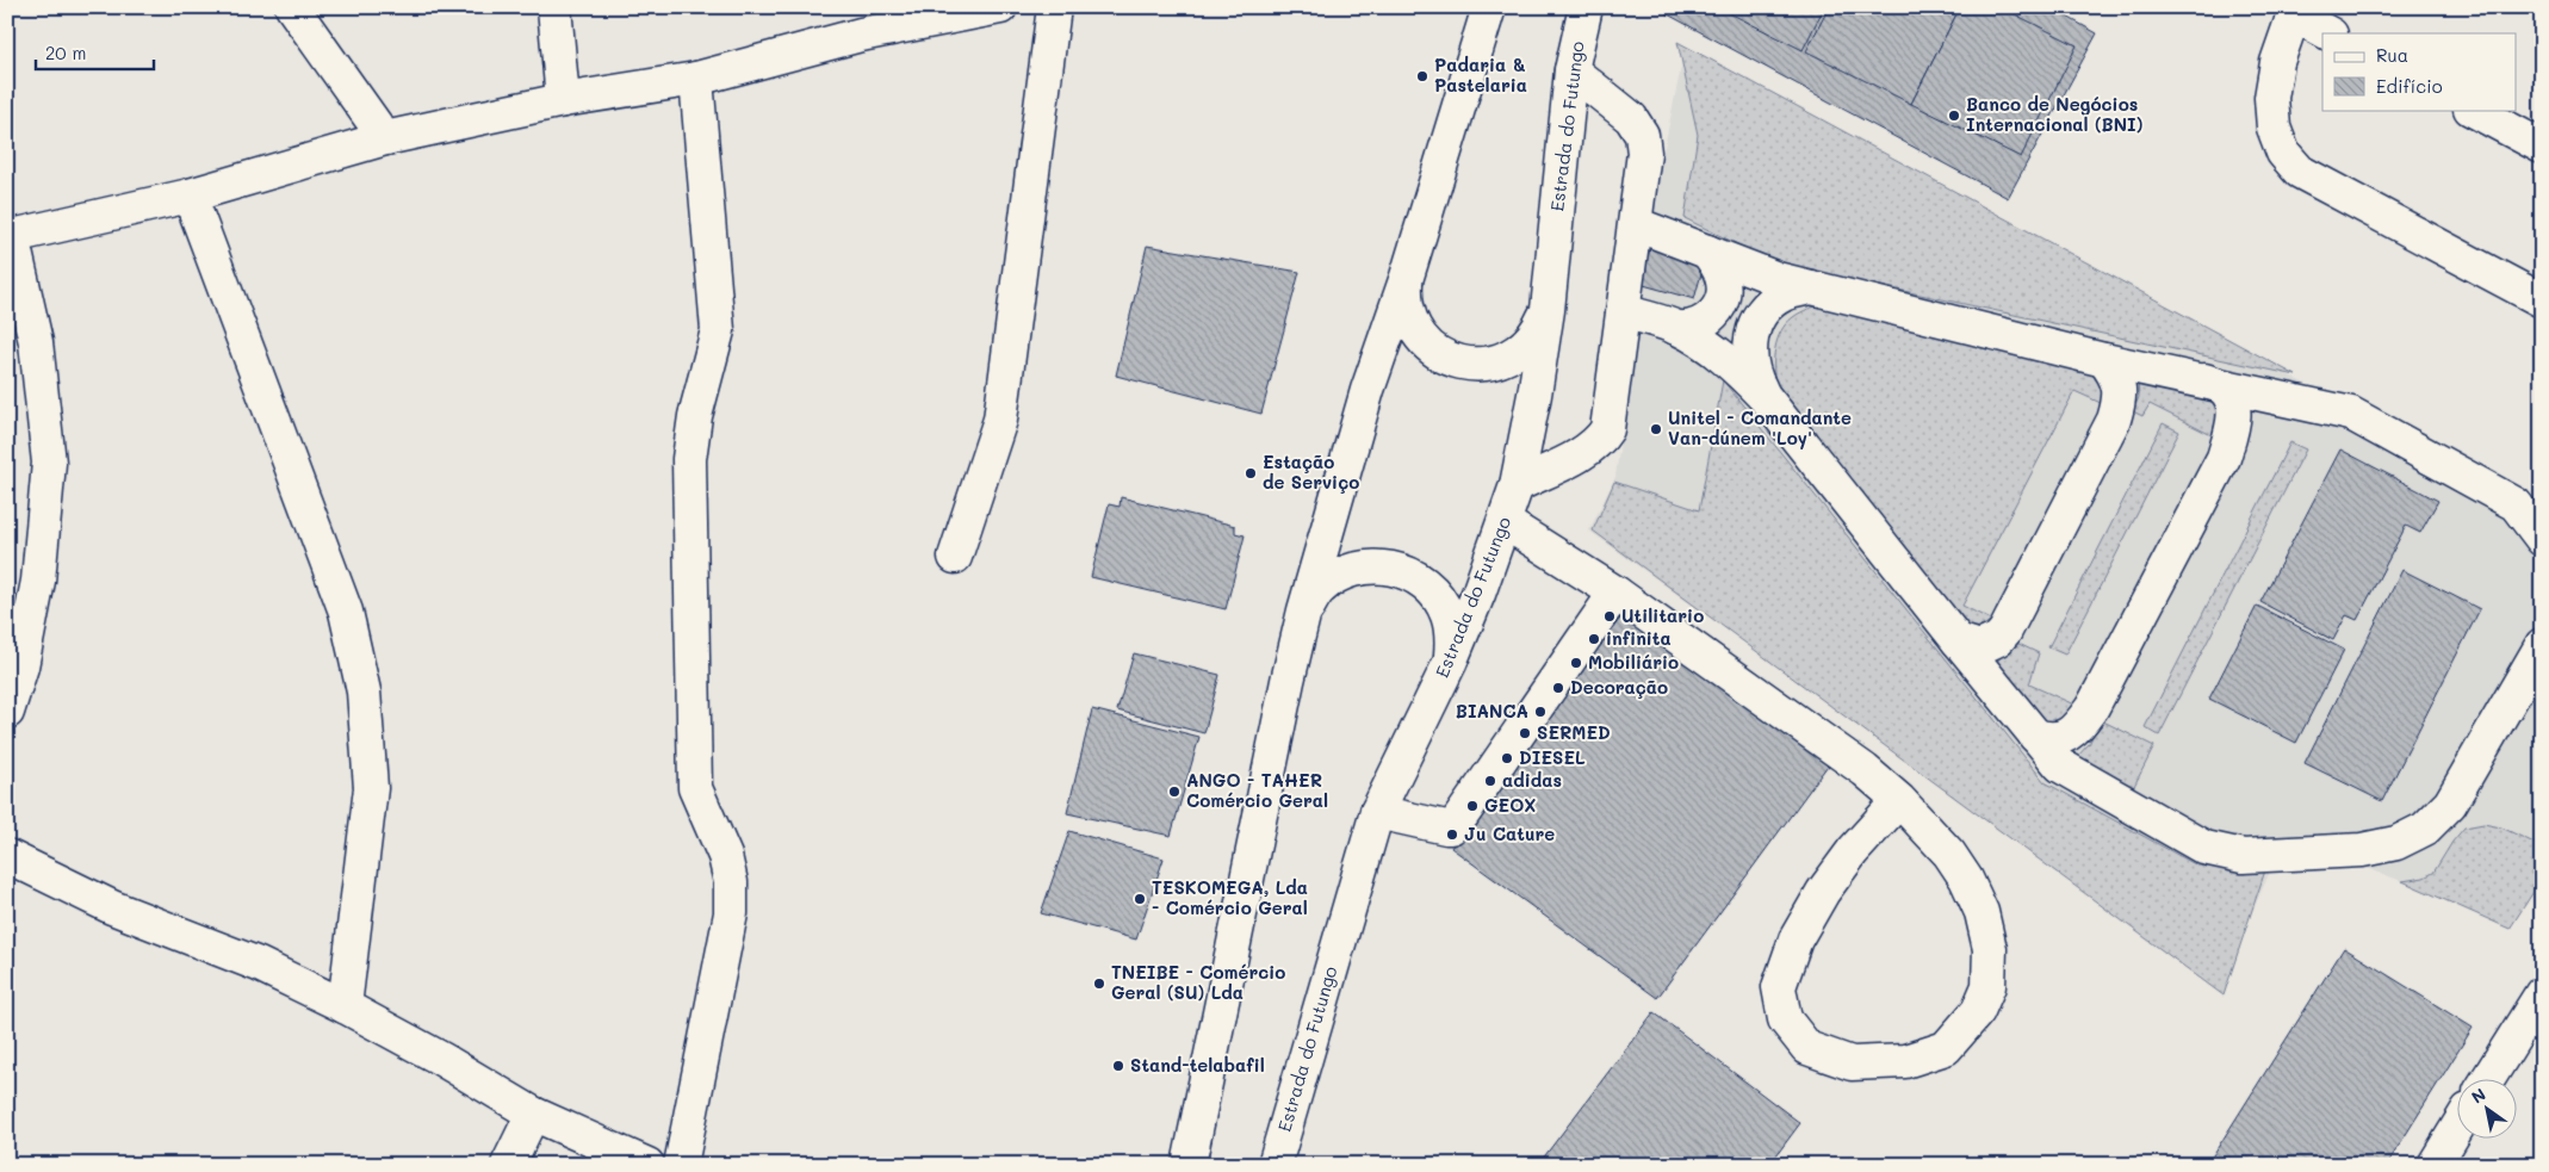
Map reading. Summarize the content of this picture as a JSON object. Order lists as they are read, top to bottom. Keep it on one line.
{"streets":{"main road":["Estrada do Futungo"]},"places":["Padaria & Pastelaria","Banco de Negócios Internacional (BNI)","Unitel - Comandante Van-dúnem 'Loy'","Estação de Serviço","Utilitario","infinita","Mobiliário","Decoração","BIANCA","SERMED","DIESEL","adidas","ANGO - TAHER Comércio Geral","GEOX","Ju Cature","TESKOMEGA, Lda - Comércio Geral","TNEIBE - Comércio Geral (SU) Lda","Stand-telabafil"],"legend":["Rua","Edifício"],"scale_bar":"20 m","north":"top left"}
